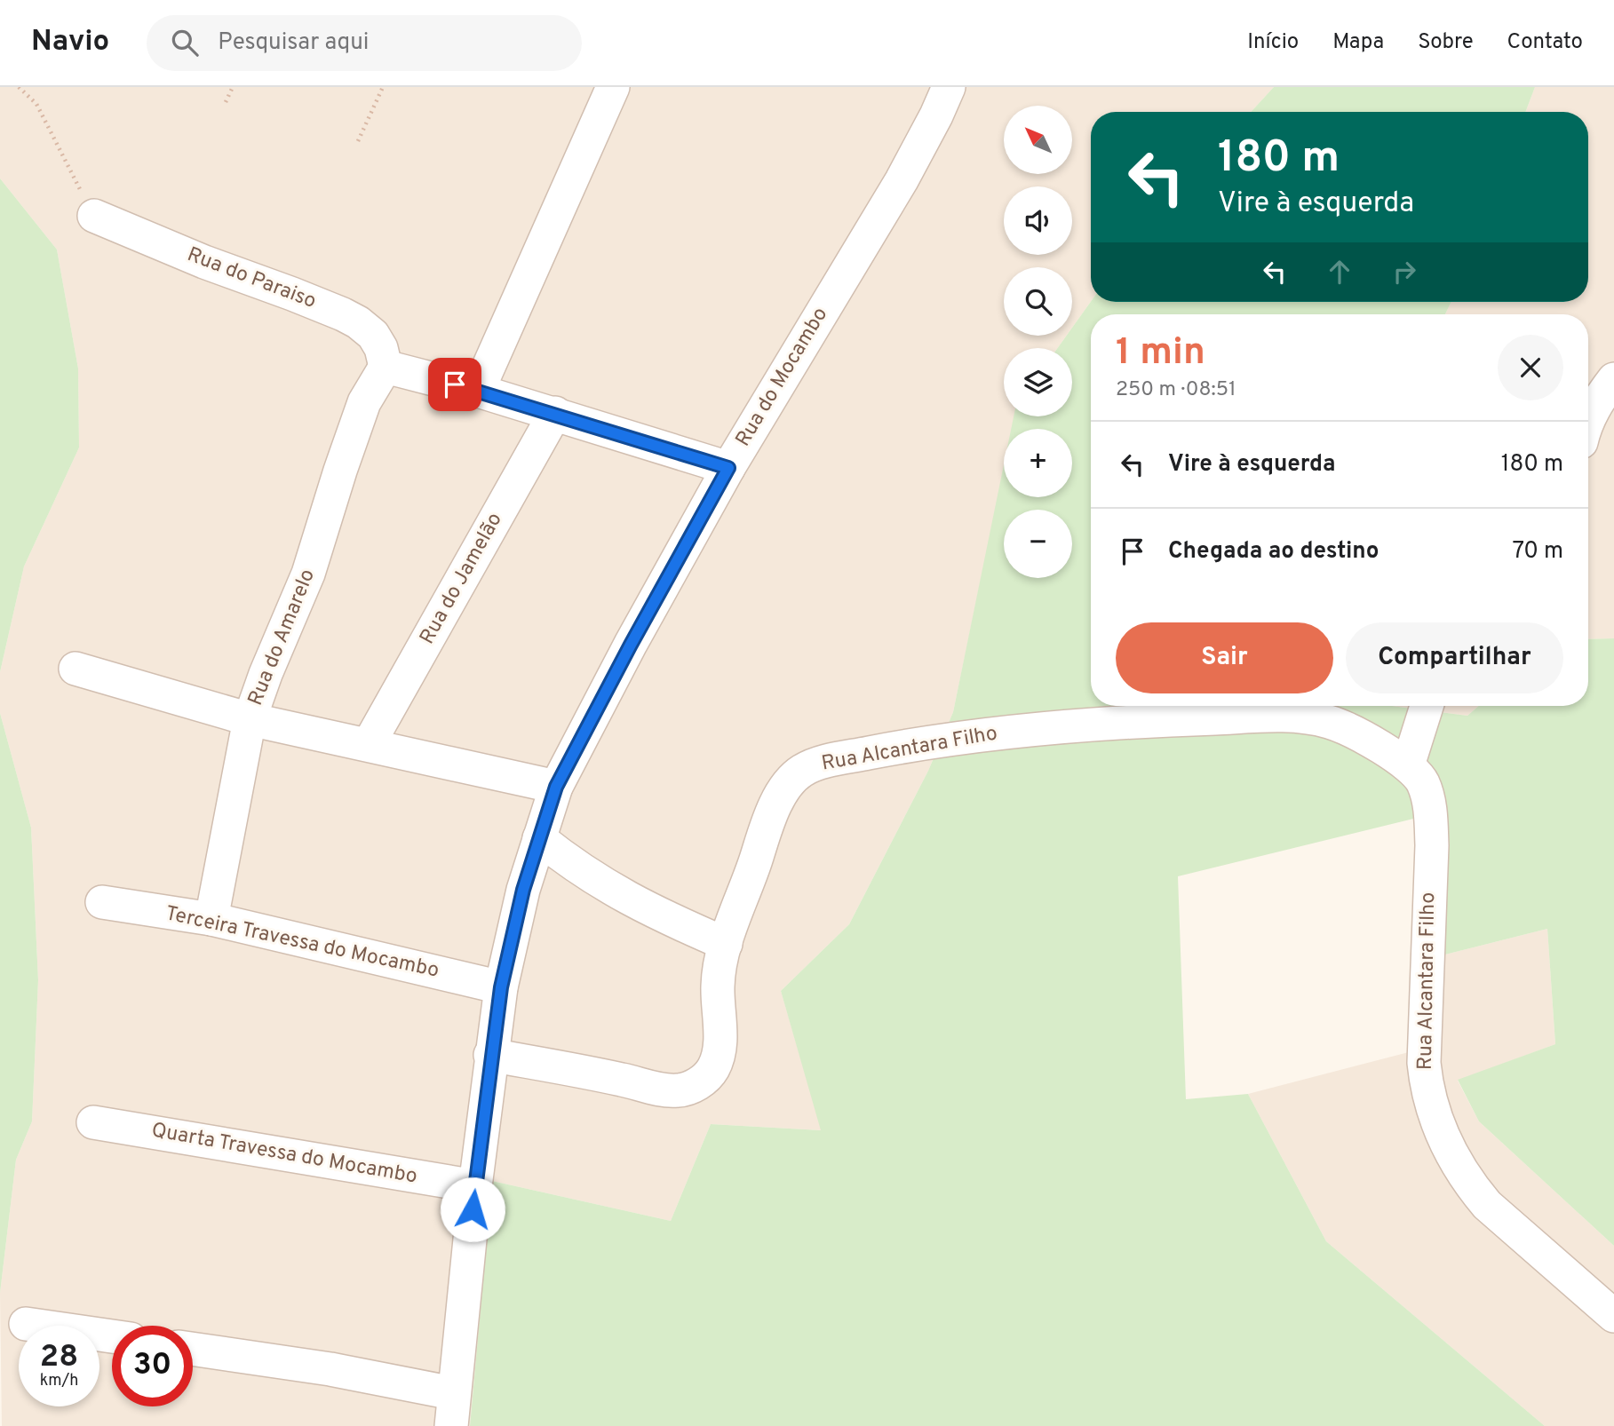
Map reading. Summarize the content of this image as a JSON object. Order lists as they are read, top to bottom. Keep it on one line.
{"streets":{"street":["Rua do Paraiso","Rua do Mocambo","Rua do Jamelão","Rua do Amarelo","Rua Alcantara Filho","Terceira Travessa do Mocambo","Quarta Travessa do Mocambo"]},"crossings":[["Rua do Paraiso","Rua do Amarelo"],["Rua do Mocambo","Rua Alcantara Filho"],["Rua do Mocambo","Terceira Travessa do Mocambo"],["Rua do Mocambo","Quarta Travessa do Mocambo"],["Rua do Amarelo","Terceira Travessa do Mocambo"]],"north":"top left","page":{"header":"Navio","search":"Pesquisar aqui","nav":["Início","Mapa","Sobre","Contato"],"map_buttons":["+","−"],"turn":["180 m","Vire à esquerda"],"heading":["1 min","250 m · 08:51"],"list":[{"name":"Vire à esquerda","value":"180 m"},{"name":"Chegada ao destino","value":"70 m"}],"buttons":["Sair","Compartilhar"],"speed":"28 km/h","limit":"30"}}
